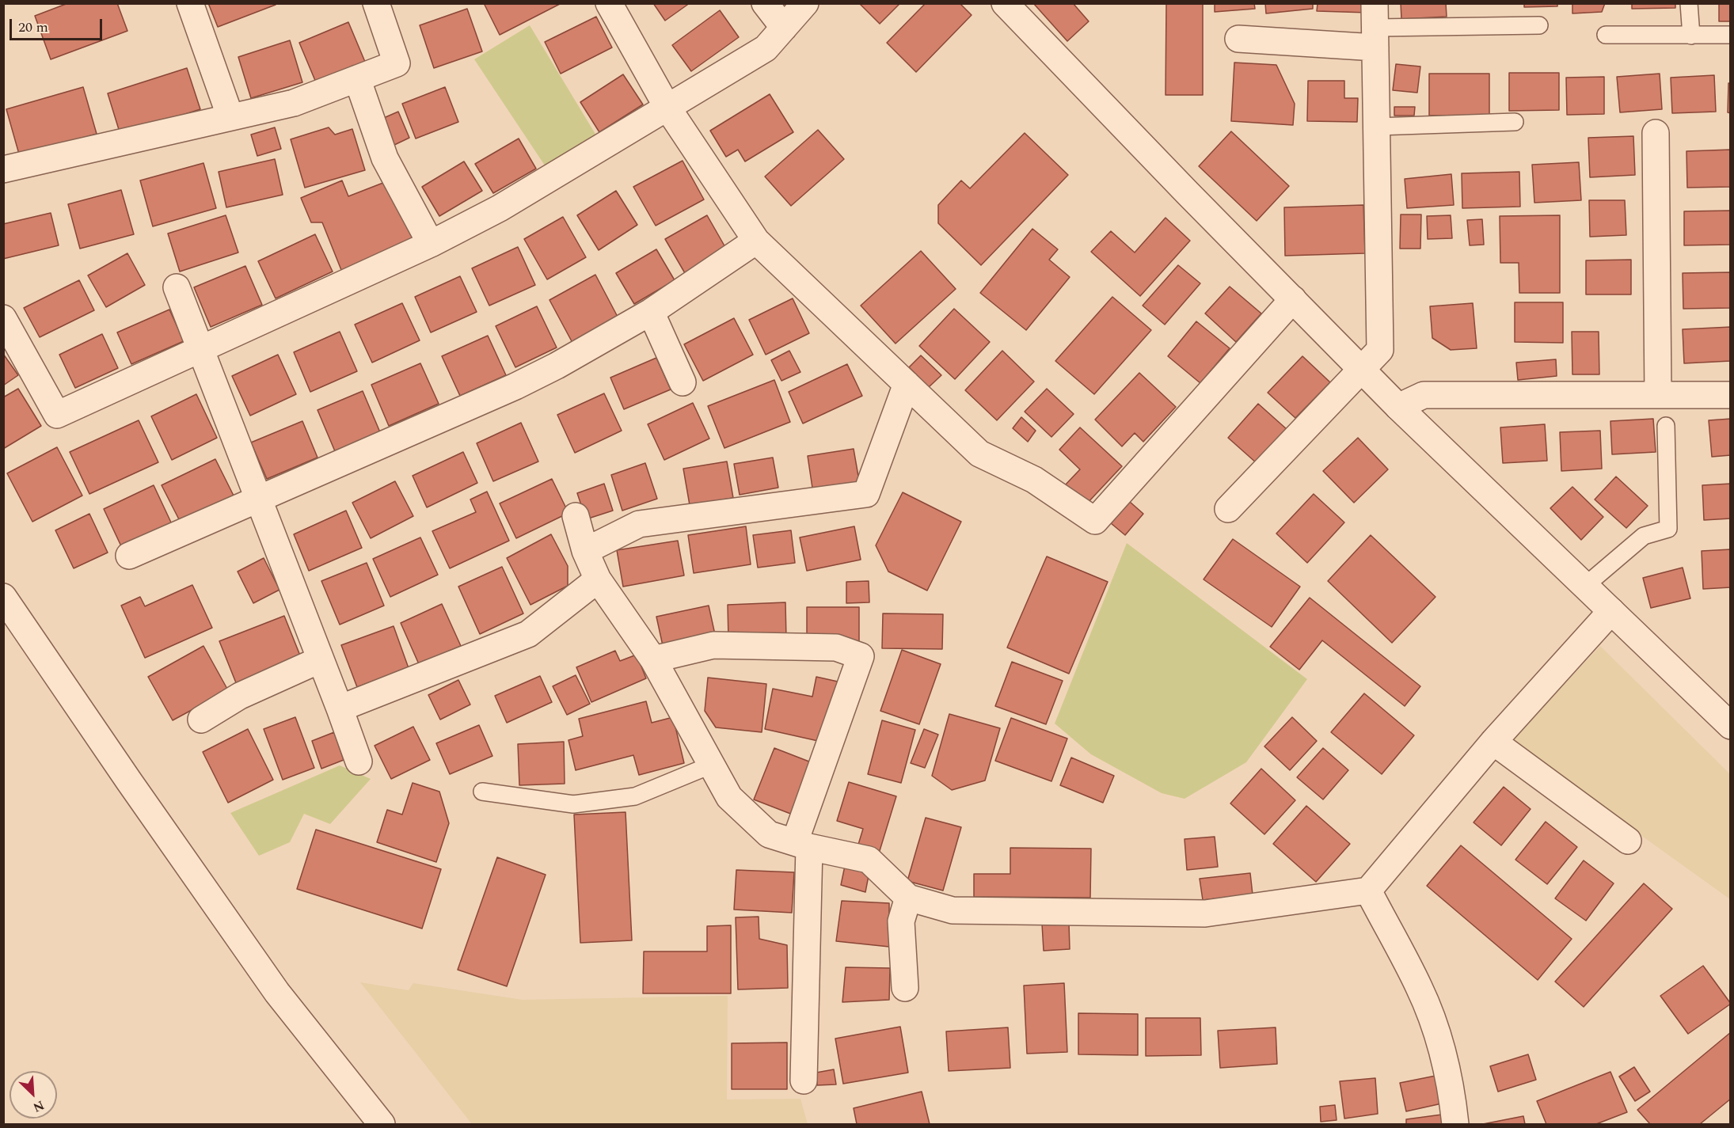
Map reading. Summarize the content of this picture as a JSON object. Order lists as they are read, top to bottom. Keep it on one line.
{"scale_bar":"20 m","north":"bottom right"}
